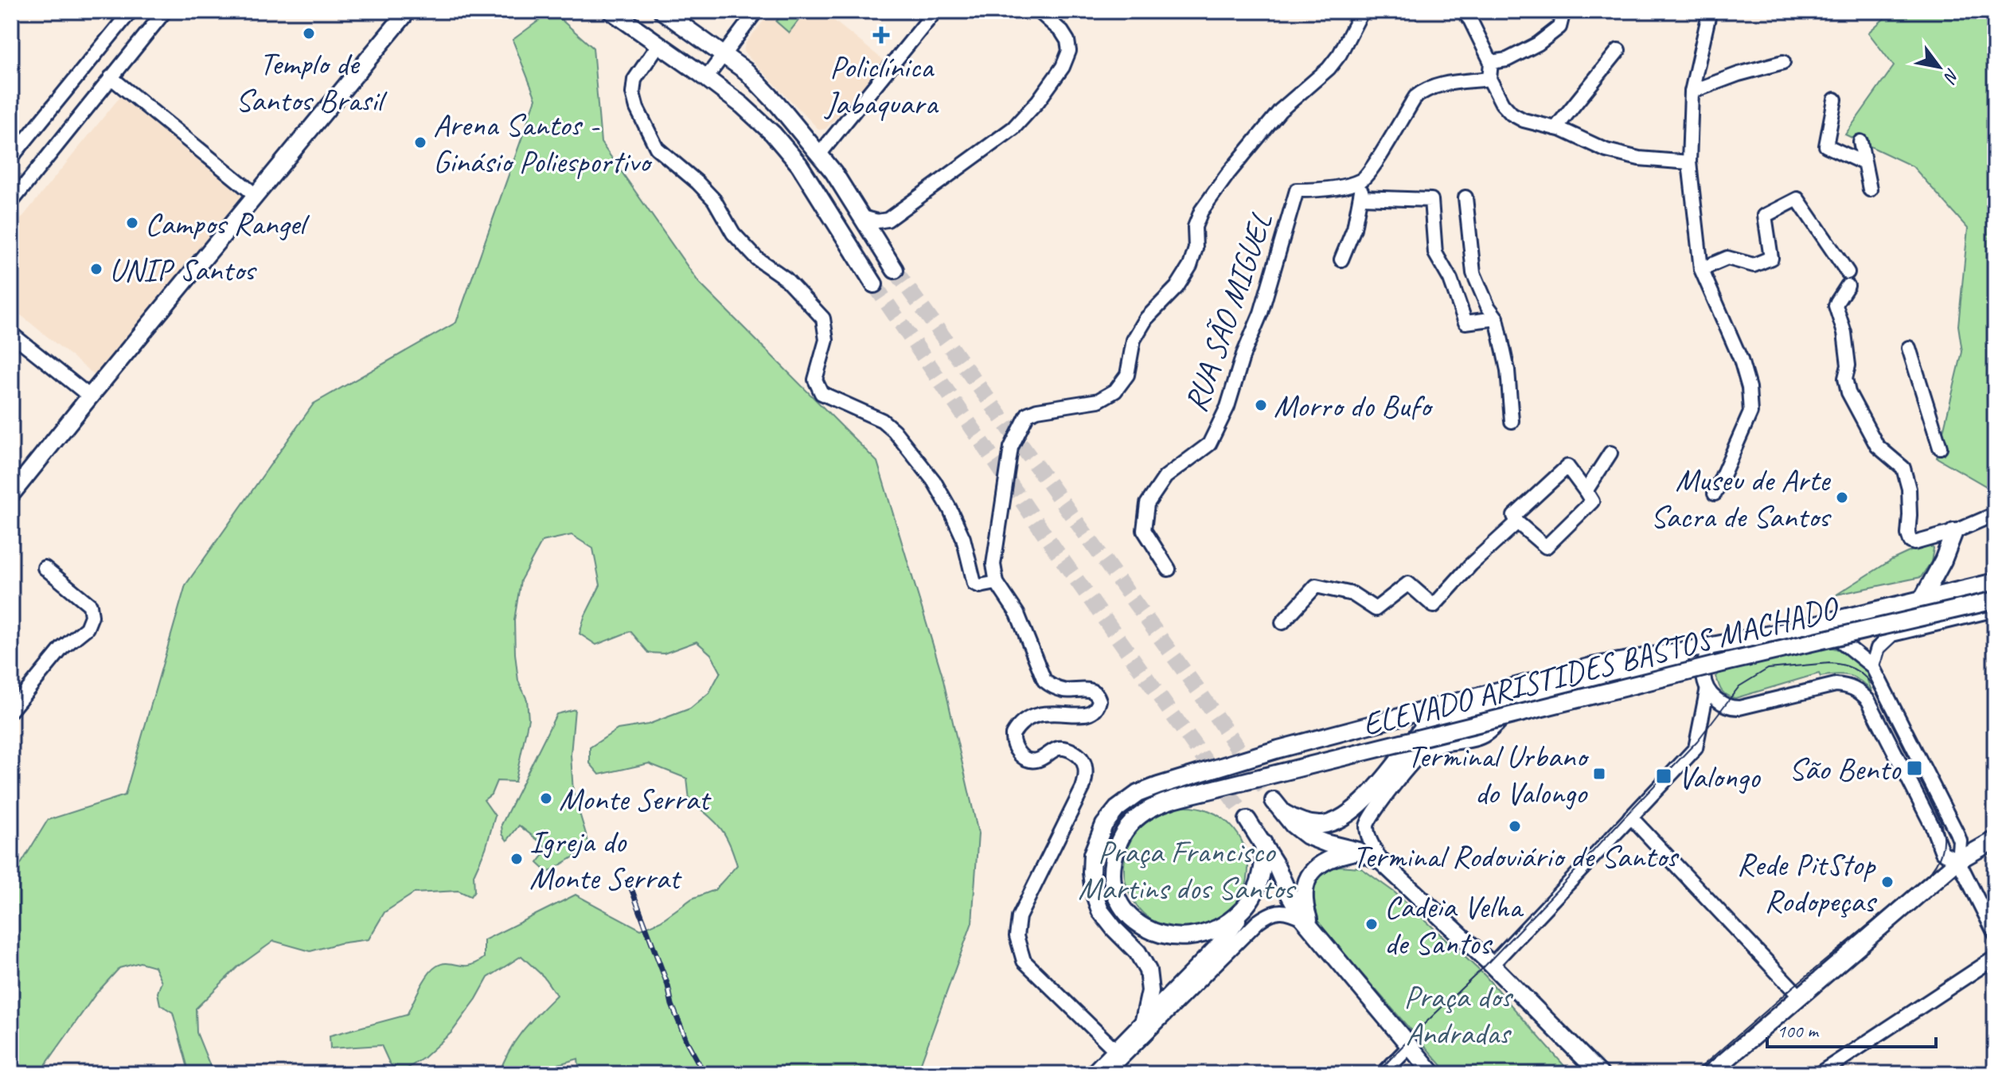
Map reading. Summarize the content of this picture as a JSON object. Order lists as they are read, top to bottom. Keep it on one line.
{"streets":{"main road":["ELEVADO ARISTIDES BASTOS MACHADO"],"street":["RUA SÃO MIGUEL"]},"parks":["Praça Francisco Martins dos Santos","Praça dos Andradas"],"places":{"other":["Templo de Santos Brasil","Arena Santos - Ginásio Poliesportivo","Campos Rangel","UNIP Santos","Morro do Bufo","Museu de Arte Sacra de Santos","Monte Serrat","Terminal Rodoviário de Santos","Igreja do Monte Serrat","Rede PitStop Rodopeças","Cadeia Velha de Santos"],"health":["Policlínica Jabaquara"],"transit":["São Bento","Terminal Urbano do Valongo","Valongo"]},"scale_bar":"100 m","north":"bottom right"}
